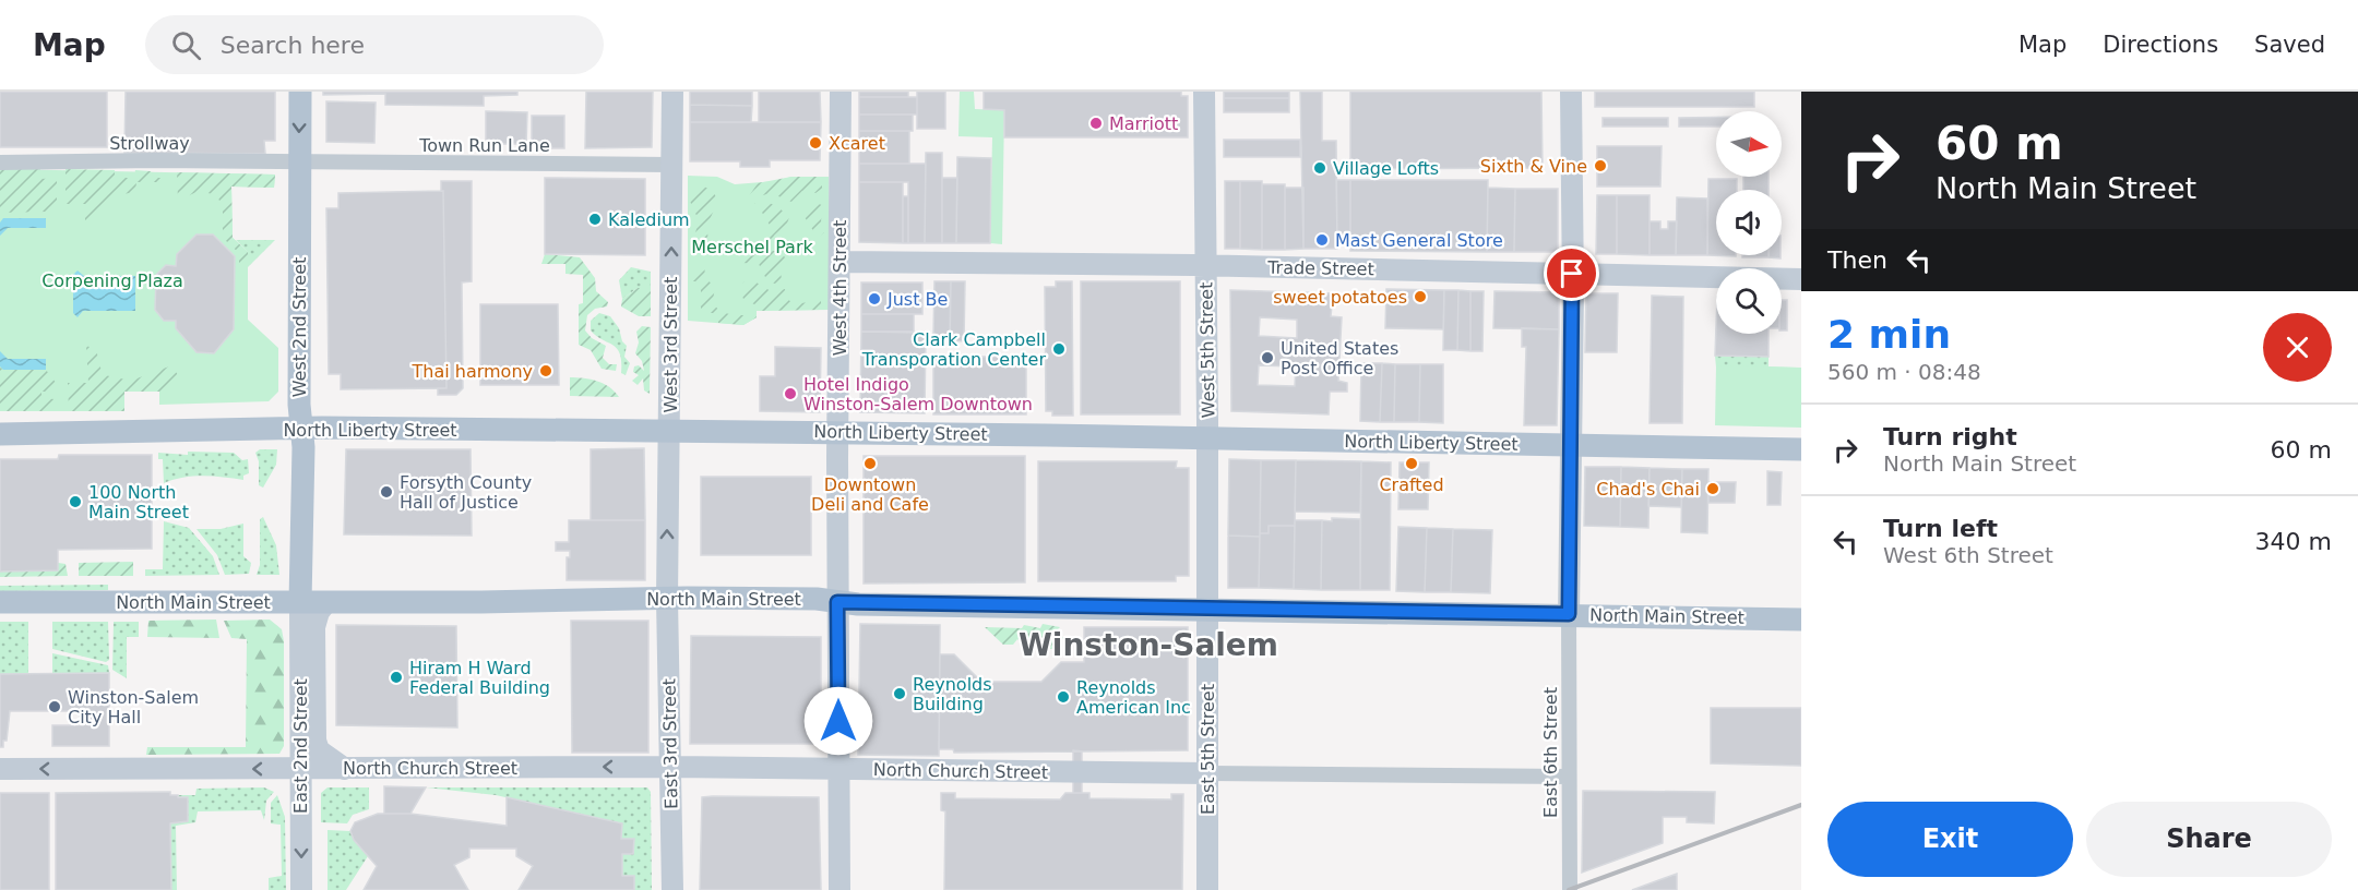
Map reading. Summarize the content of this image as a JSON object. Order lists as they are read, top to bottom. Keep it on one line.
{"streets":{"main road":["West 2nd Street","North Liberty Street","North Main Street"],"street":["Strollway","Town Run Lane","Trade Street","West 4th Street","West 3rd Street","West 5th Street","East 3rd Street","East 2nd Street","East 5th Street","East 6th Street","North Church Street"]},"crossings":[["Strollway","Town Run Lane"],["Strollway","West 2nd Street"],["Town Run Lane","West 2nd Street"],["Town Run Lane","West 3rd Street"],["Trade Street","West 4th Street"],["Trade Street","West 5th Street"],["West 4th Street","North Liberty Street"],["West 4th Street","North Main Street"],["West 4th Street","North Church Street"],["West 2nd Street","North Liberty Street"],["West 2nd Street","North Main Street"],["West 2nd Street","East 2nd Street"],["West 3rd Street","North Liberty Street"],["West 3rd Street","North Main Street"],["West 3rd Street","East 3rd Street"],["West 5th Street","North Liberty Street"],["West 5th Street","North Main Street"],["West 5th Street","East 5th Street"],["North Main Street","East 3rd Street"],["North Main Street","East 2nd Street"],["North Main Street","East 5th Street"],["North Main Street","East 6th Street"],["East 3rd Street","North Church Street"],["East 2nd Street","North Church Street"],["East 5th Street","North Church Street"],["East 6th Street","North Church Street"]],"one_way":["West 3rd Street","North Church Street"],"districts":["Winston-Salem"],"parks":["Merschel Park","Corpening Plaza"],"places":["Marriott","Xcaret","Sixth & Vine","Village Lofts","Kaledium","Mast General Store","sweet potatoes","Just Be","Clark Campbell Transporation Center","United States Post Office","Thai harmony","Hotel Indigo Winston-Salem Downtown","Downtown Deli and Cafe","Crafted","Chad's Chai","Forsyth County Hall of Justice","100 North Main Street","Hiram H Ward Federal Building","Reynolds Building","Reynolds American Inc","Winston-Salem City Hall"],"north":"right","page":{"header":"Map","search":"Search here","nav":["Map","Directions","Saved"],"turn":["60 m","North Main Street"],"then":"Then","heading":["2 min","560 m · 08:48"],"list":[{"name":"Turn right","note":"North Main Street","value":"60 m"},{"name":"Turn left","note":"West 6th Street","value":"340 m"}],"buttons":["Exit","Share"]}}
